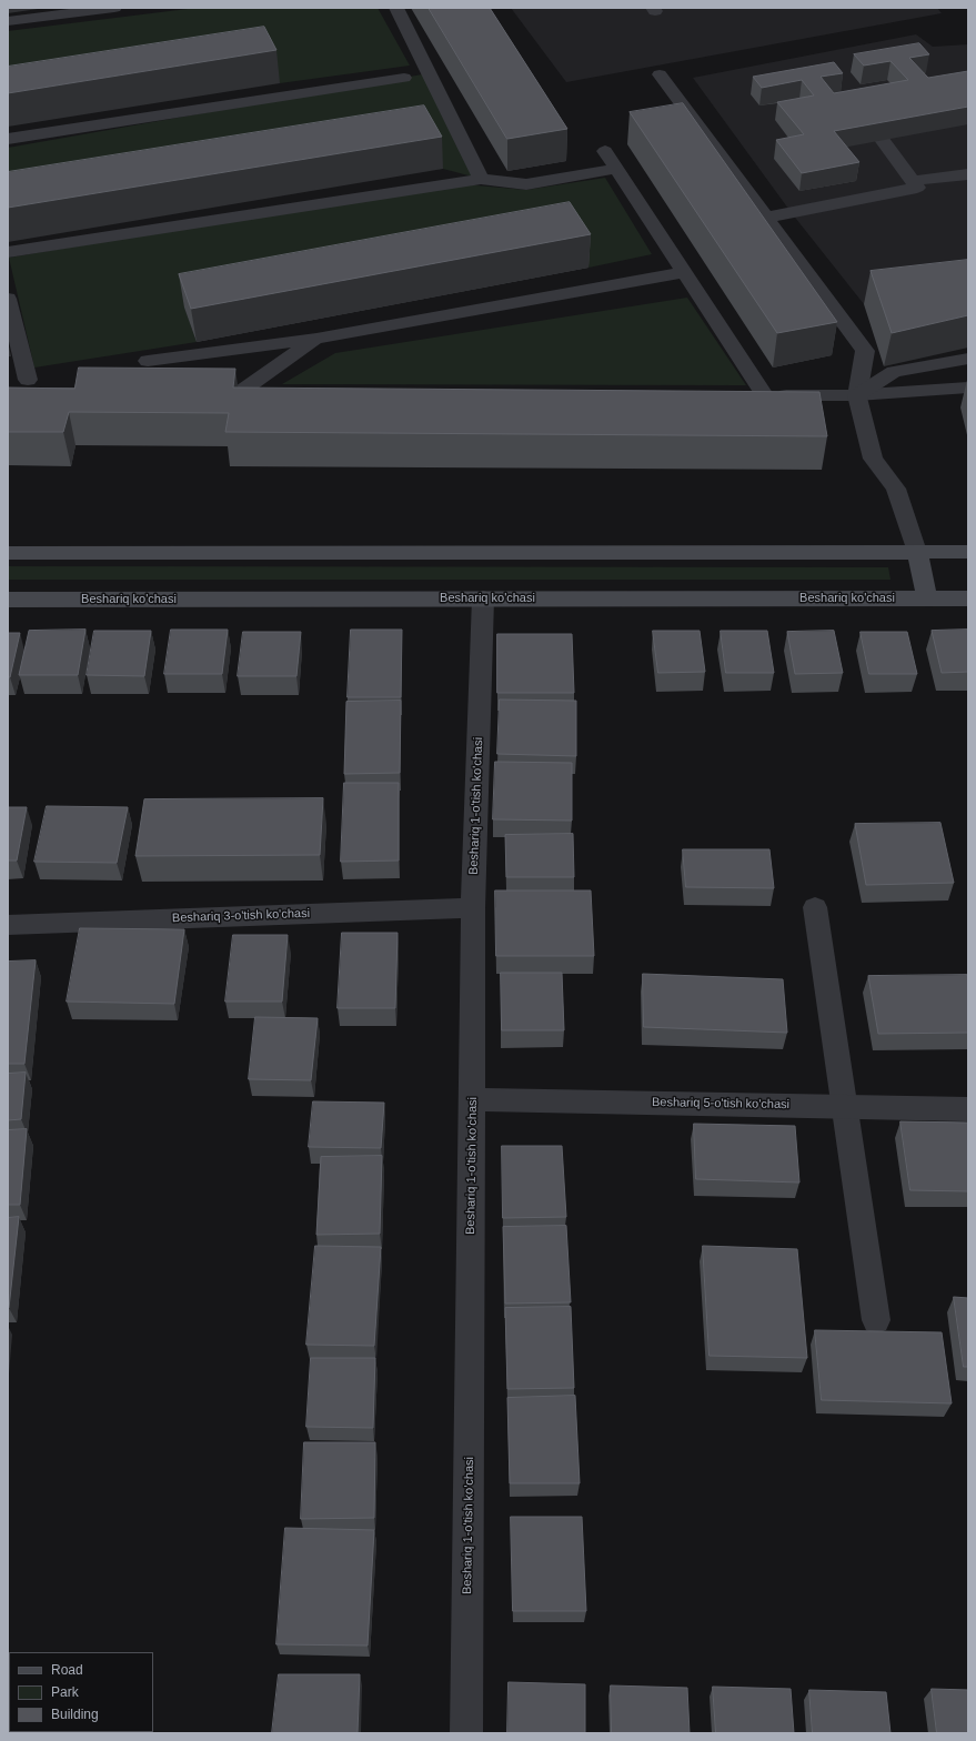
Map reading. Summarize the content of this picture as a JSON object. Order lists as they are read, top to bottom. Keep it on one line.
{"streets":{"main road":["Beshariq ko'chasi"],"street":["Beshariq 1-o'tish ko'chasi","Beshariq 3-o'tish ko'chasi","Beshariq 5-o'tish ko'chasi"]},"crossings":[["Beshariq ko'chasi","Beshariq 1-o'tish ko'chasi"],["Beshariq 1-o'tish ko'chasi","Beshariq 3-o'tish ko'chasi"],["Beshariq 1-o'tish ko'chasi","Beshariq 5-o'tish ko'chasi"]],"legend":["Road","Park","Building"]}
